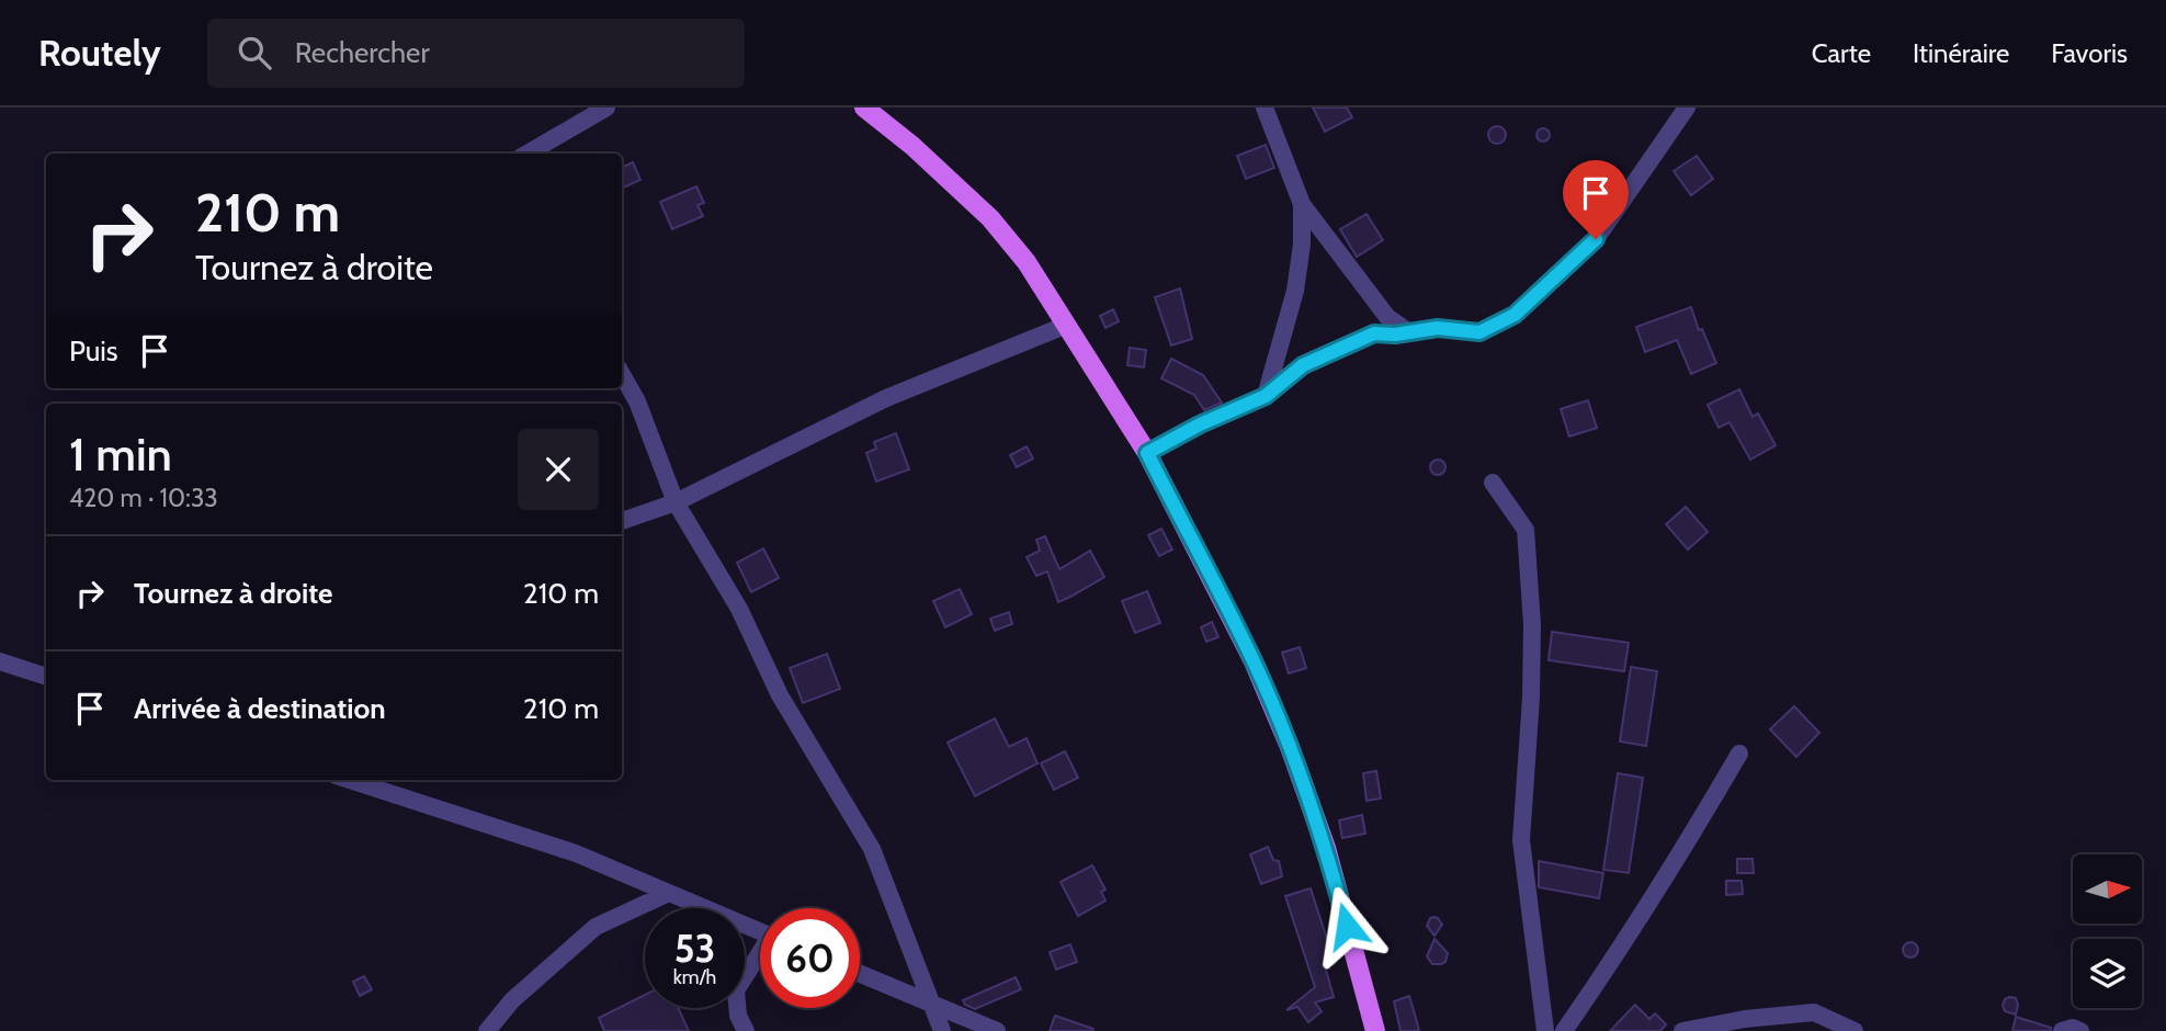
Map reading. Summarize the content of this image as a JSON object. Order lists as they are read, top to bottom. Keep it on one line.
{"north":"right","page":{"header":"Routely","search":"Rechercher","nav":["Carte","Itinéraire","Favoris"],"turn":["210 m","Tournez à droite"],"then":"Puis","heading":["1 min","420 m · 10:33"],"list":[{"name":"Tournez à droite","value":"210 m"},{"name":"Arrivée à destination","value":"210 m"}],"speed":"53 km/h","limit":"60"}}
